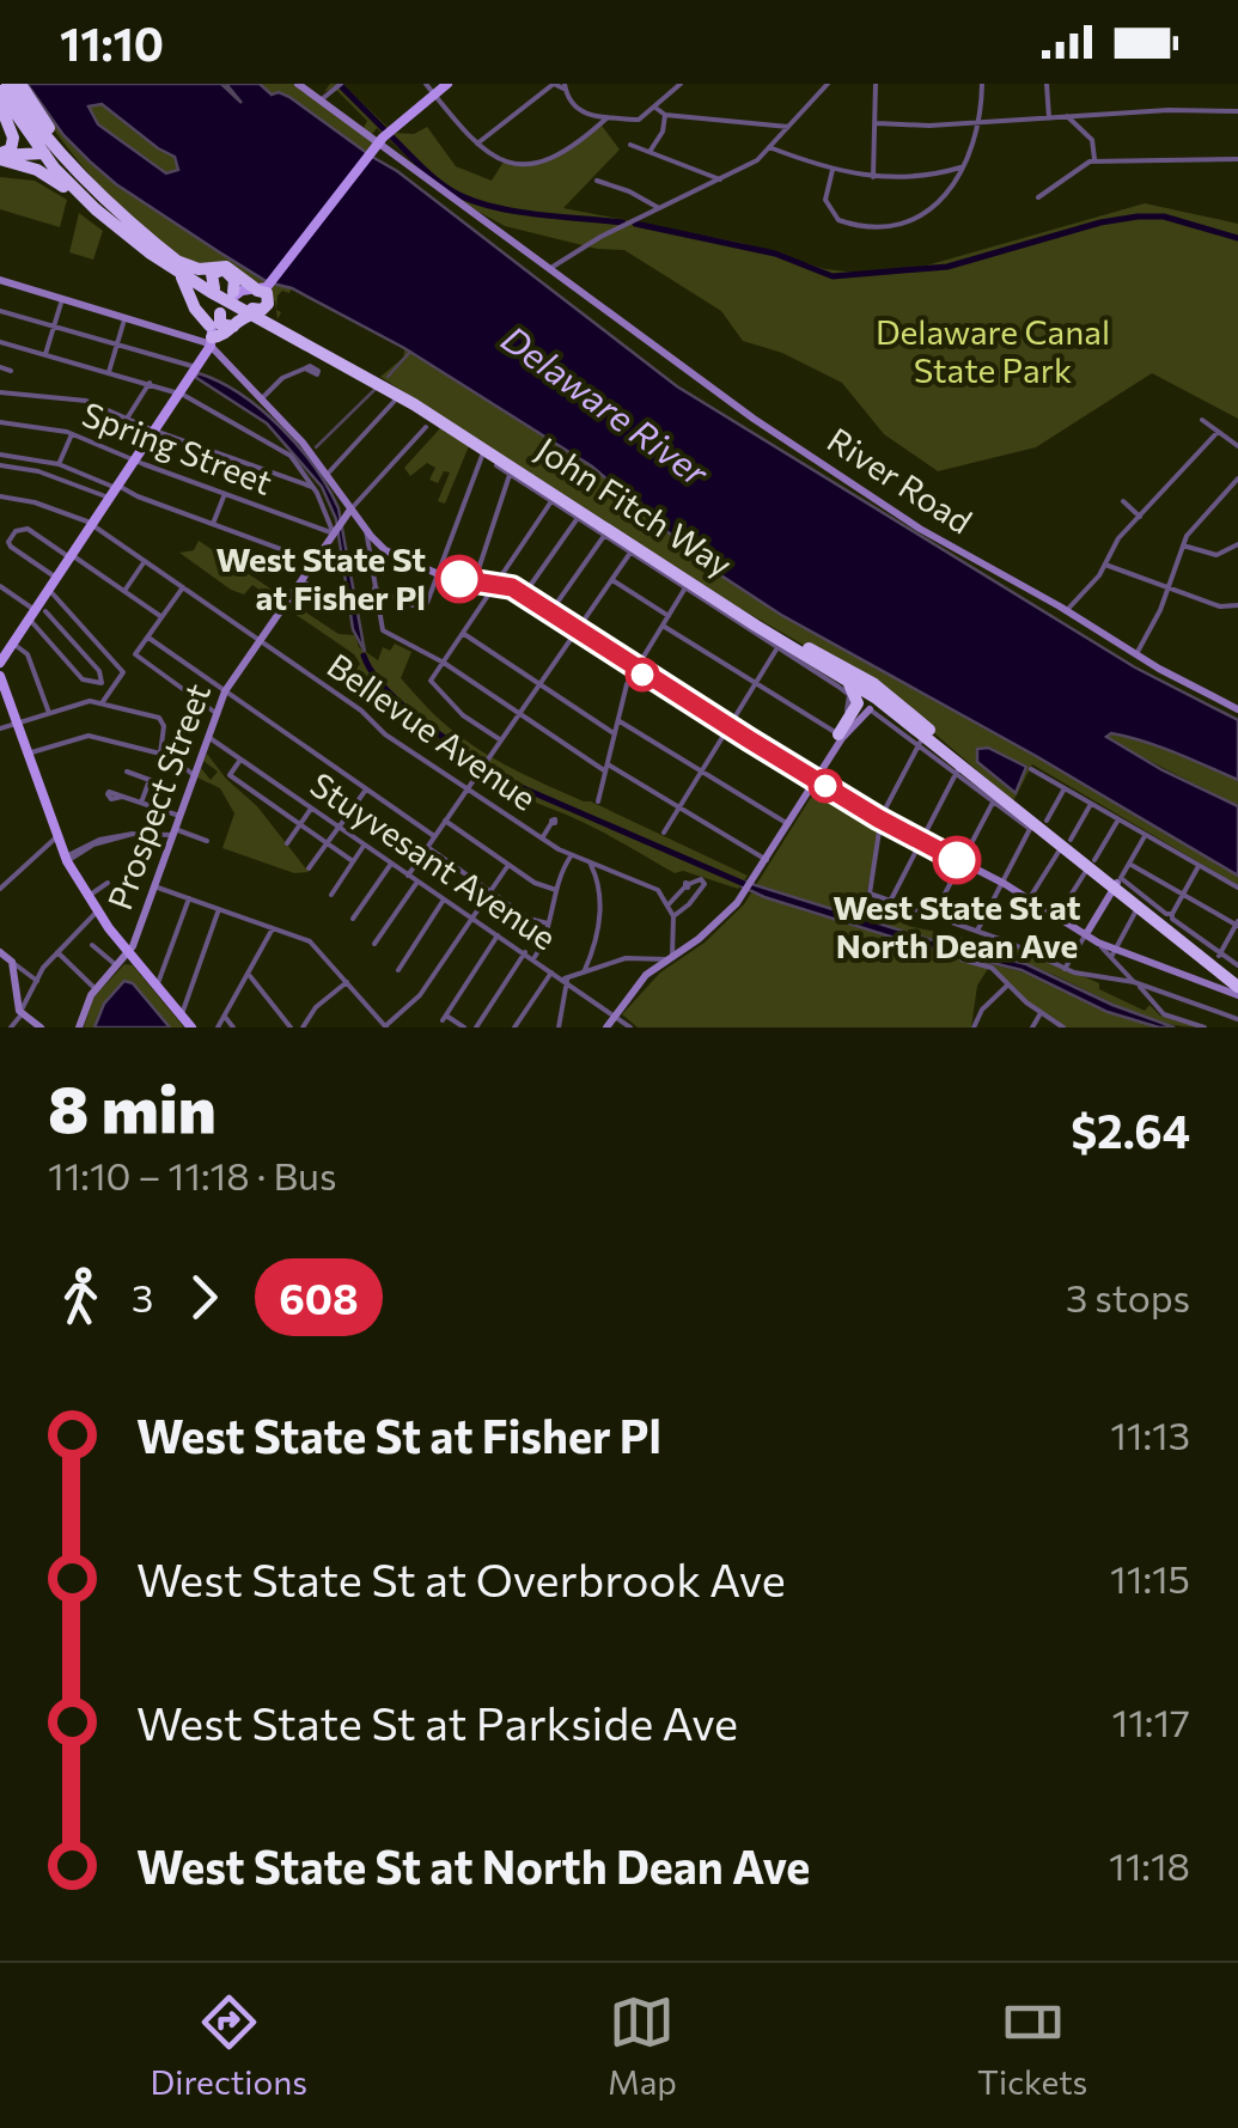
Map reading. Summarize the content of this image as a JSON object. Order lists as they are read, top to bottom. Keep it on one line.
{"streets":{"highway":["John Fitch Way"],"main road":["River Road","Prospect Street"],"street":["Spring Street","Bellevue Avenue","Stuyvesant Avenue"]},"crossings":[["Spring Street","Prospect Street"],["Bellevue Avenue","Prospect Street"],["Prospect Street","Stuyvesant Avenue"]],"water":["Delaware River"],"parks":["Delaware Canal State Park"],"places":["West State St at Fisher Pl","West State St at North Dean Ave"],"lines":["bus line 608"],"page":{"status":"11:10","heading":["8 min","11:10 – 11:18 · Bus","$2.64"],"legs":["3","608","3 stops"],"list":[{"name":"West State St at Fisher Pl","value":"11:13"},{"name":"West State St at Overbrook Ave","value":"11:15"},{"name":"West State St at Parkside Ave","value":"11:17"},{"name":"West State St at North Dean Ave","value":"11:18"}],"tabs":["Directions","Map","Tickets"]}}
